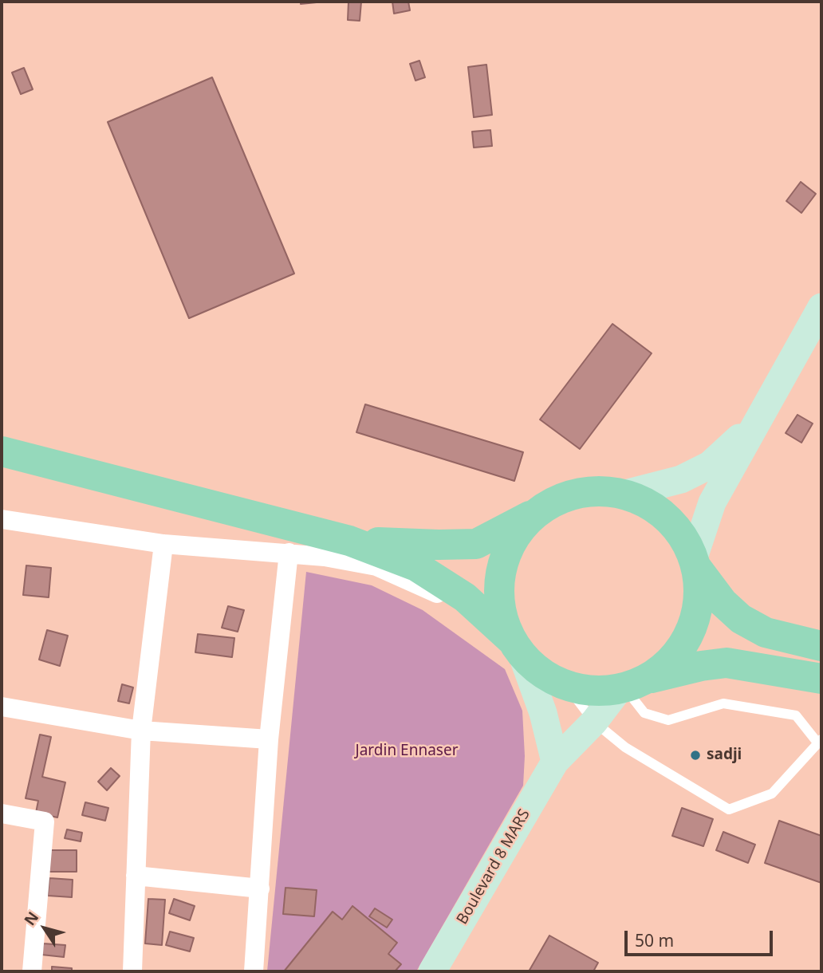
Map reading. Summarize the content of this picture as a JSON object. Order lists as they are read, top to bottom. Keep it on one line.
{"streets":{"main road":["Boulevard 8 MARS"]},"parks":["Jardin Ennaser"],"places":["sadji"],"scale_bar":"50 m","north":"top left"}
